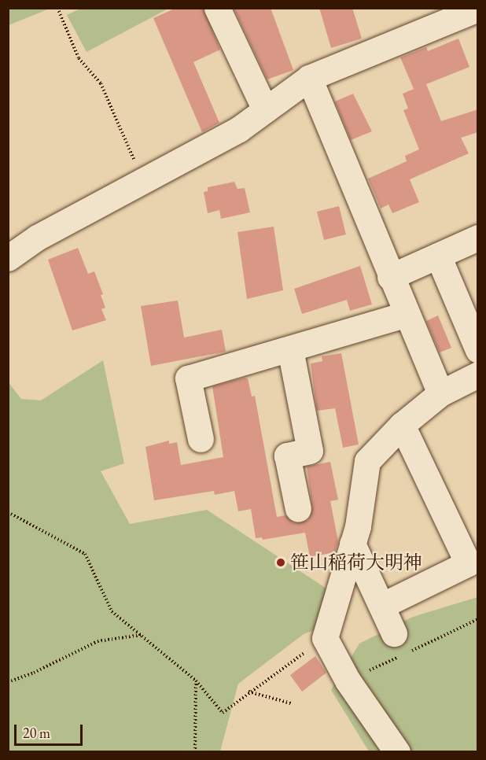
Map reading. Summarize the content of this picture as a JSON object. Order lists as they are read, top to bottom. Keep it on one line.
{"places":["笹山稲荷大明神"],"scale_bar":"20 m"}
